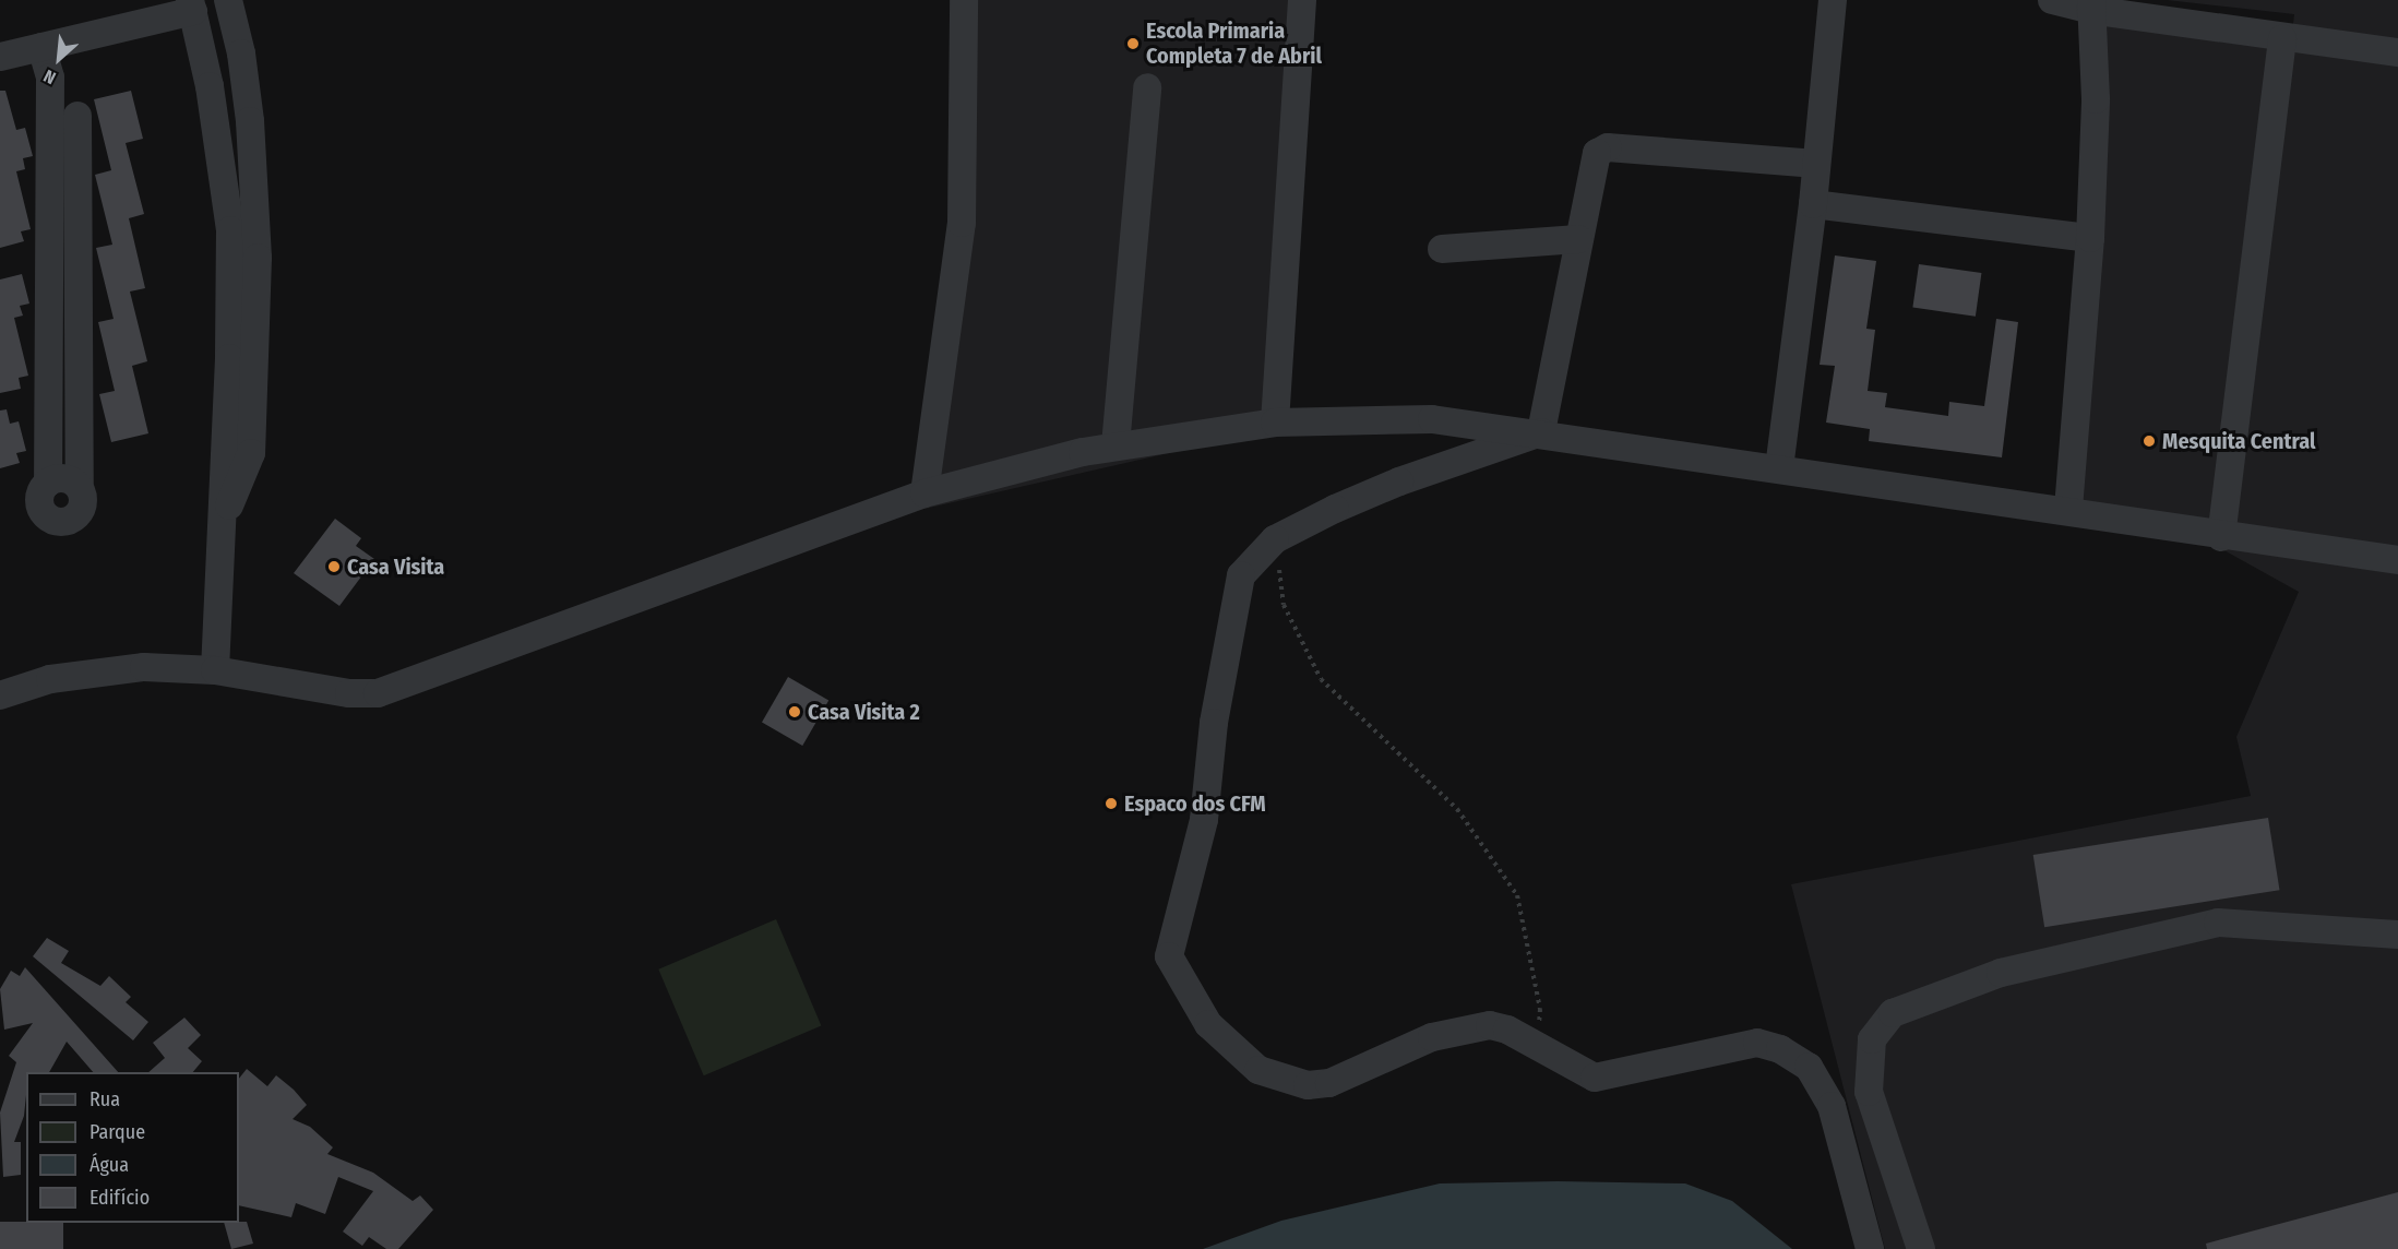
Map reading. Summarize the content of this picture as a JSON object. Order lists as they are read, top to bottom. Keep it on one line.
{"places":["Escola Primaria Completa 7 de Abril","Mesquita Central","Casa Visita","Casa Visita 2","Espaco dos CFM"],"legend":["Rua","Parque","Água","Edifício"],"north":"bottom left"}
